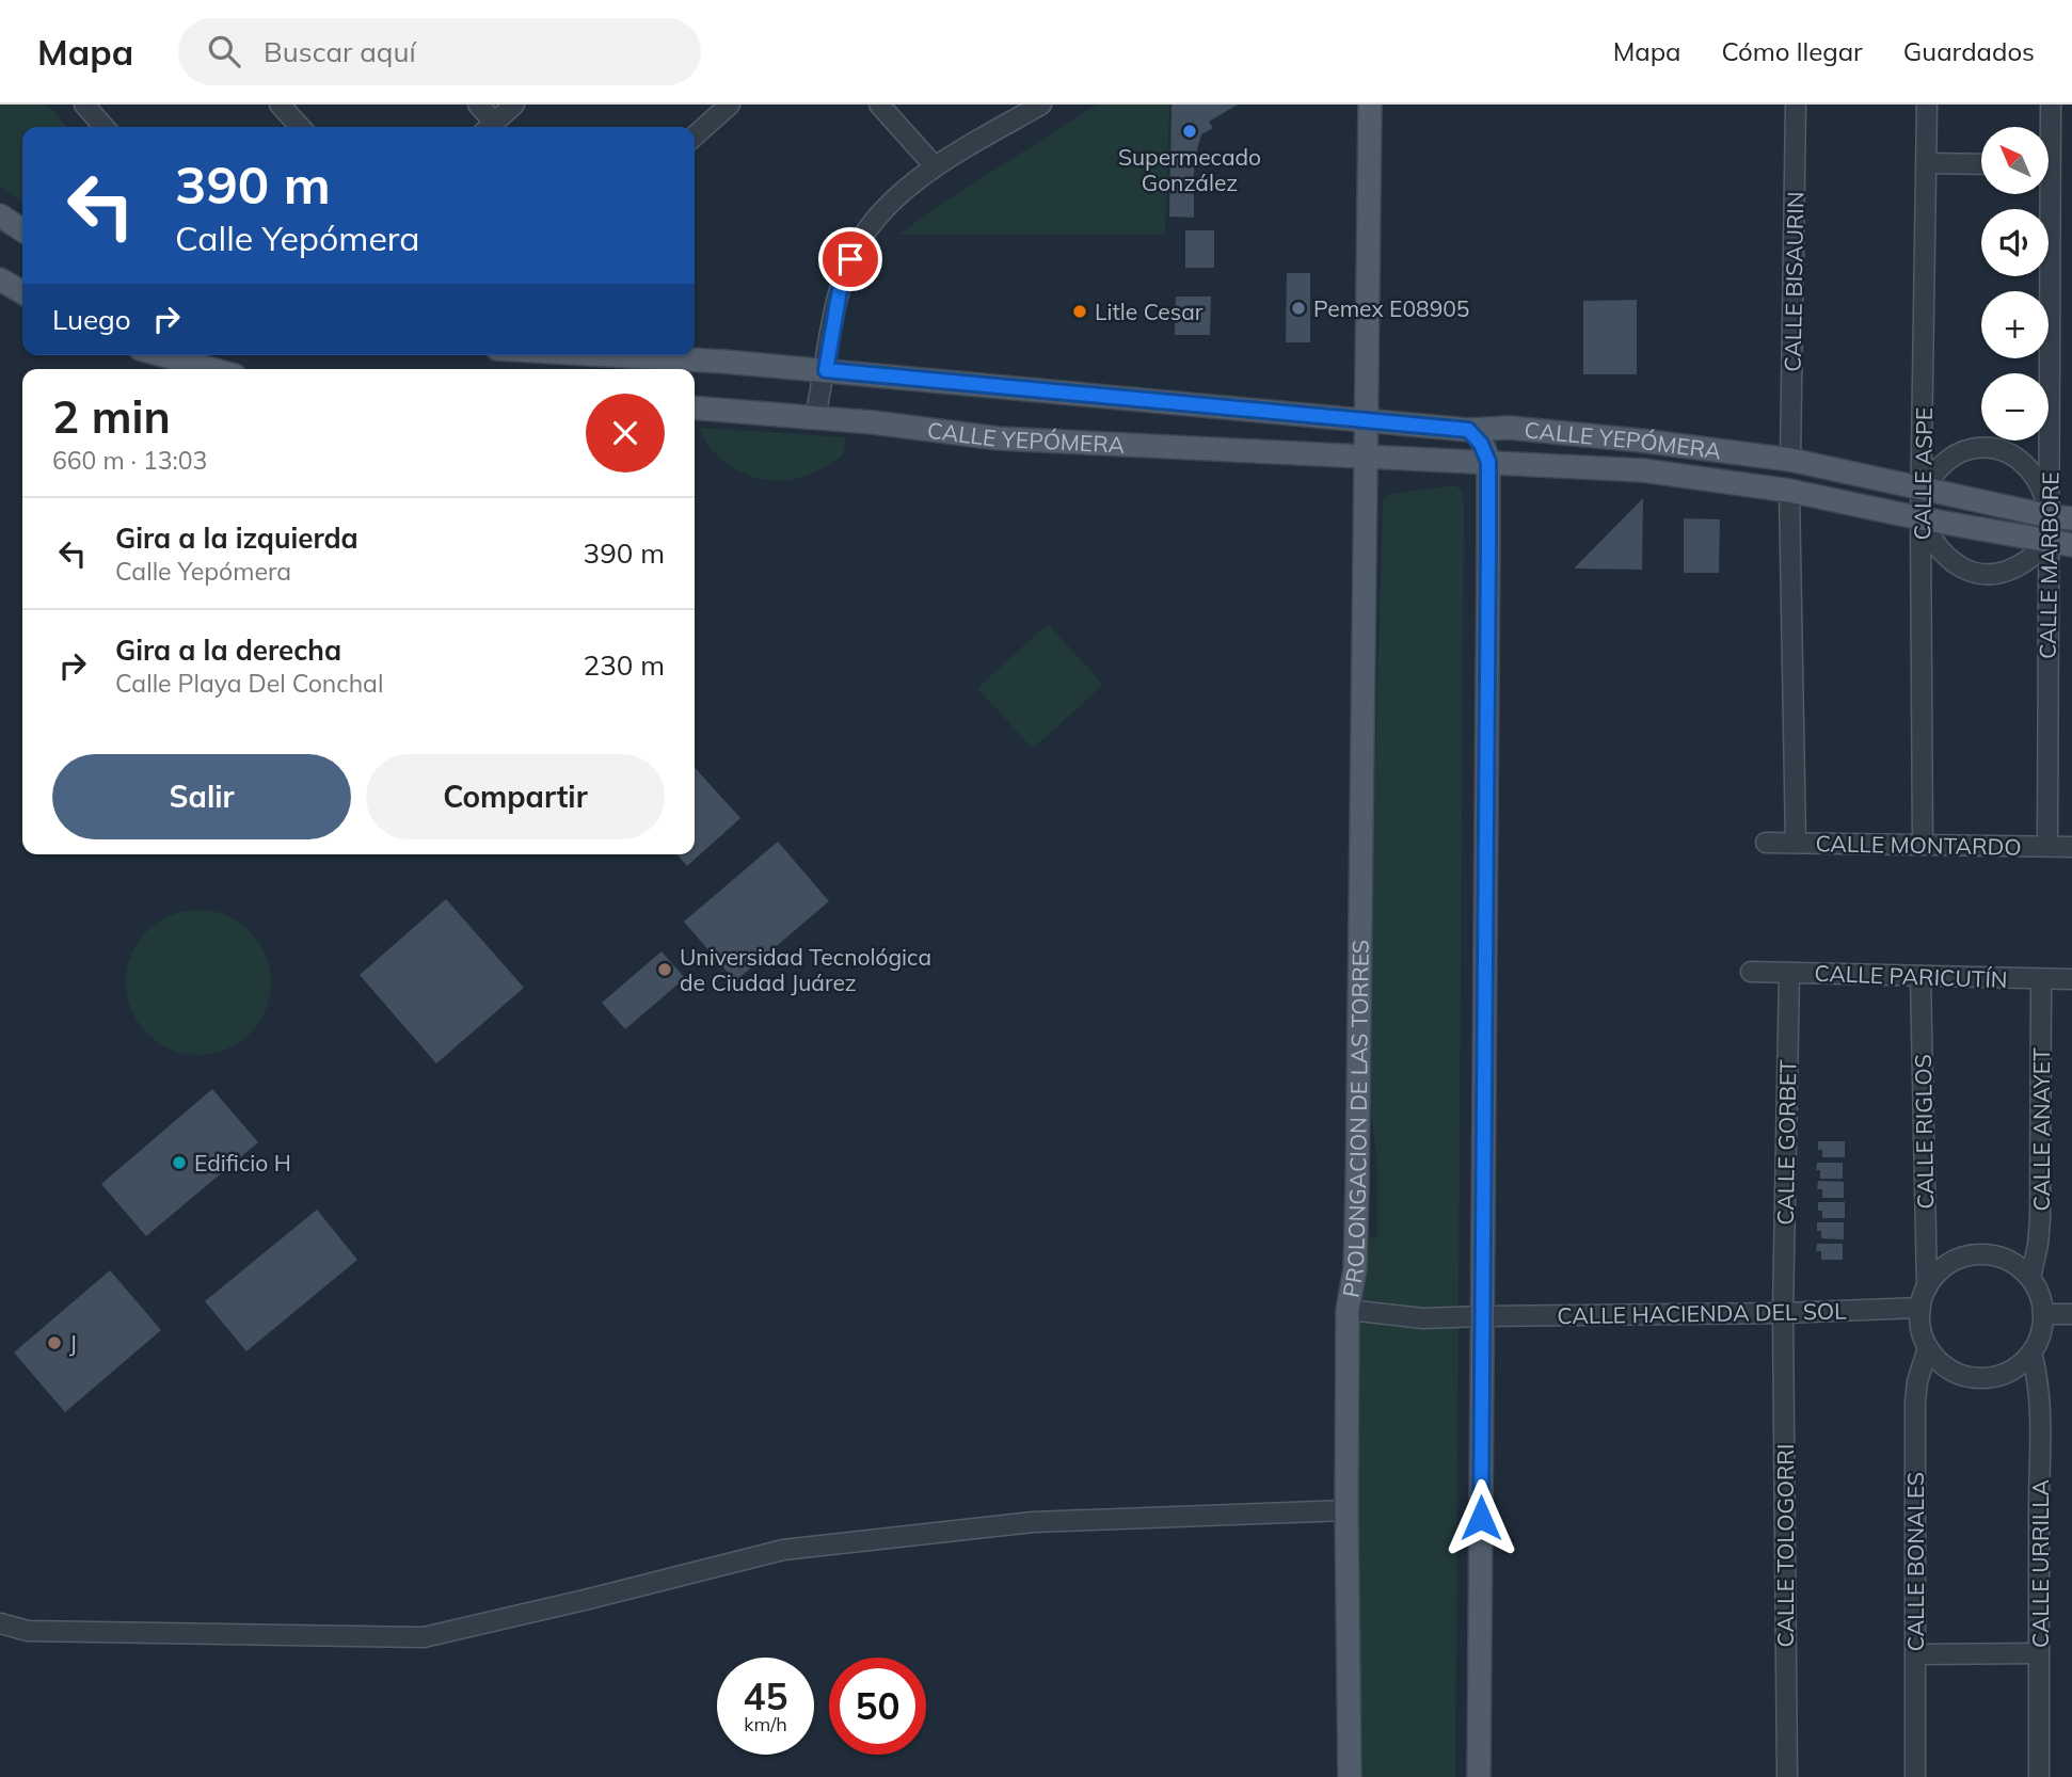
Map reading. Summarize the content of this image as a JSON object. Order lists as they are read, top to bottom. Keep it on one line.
{"streets":{"main road":["CALLE YEPÓMERA","PROLONGACION DE LAS TORRES"],"street":["CALLE BISAURIN","CALLE ASPE","CALLE MARBORE","CALLE MONTARDO","CALLE PARICUTÍN","CALLE ANAYET","CALLE RIGLOS","CALLE GORBET","CALLE HACIENDA DEL SOL","CALLE TOLOGORRI","CALLE BONALES","CALLE URRILLA"]},"crossings":[["CALLE BISAURIN","CALLE YEPÓMERA"],["CALLE YEPÓMERA","CALLE ASPE"],["CALLE YEPÓMERA","CALLE MARBORE"],["CALLE YEPÓMERA","PROLONGACION DE LAS TORRES"],["CALLE ASPE","CALLE MONTARDO"],["CALLE MARBORE","CALLE MONTARDO"],["CALLE PARICUTÍN","CALLE ANAYET"],["CALLE PARICUTÍN","CALLE RIGLOS"],["CALLE PARICUTÍN","CALLE GORBET"],["PROLONGACION DE LAS TORRES","CALLE HACIENDA DEL SOL"],["CALLE ANAYET","CALLE RIGLOS"],["CALLE ANAYET","CALLE HACIENDA DEL SOL"],["CALLE ANAYET","CALLE BONALES"],["CALLE ANAYET","CALLE URRILLA"],["CALLE RIGLOS","CALLE HACIENDA DEL SOL"],["CALLE RIGLOS","CALLE BONALES"],["CALLE RIGLOS","CALLE URRILLA"],["CALLE GORBET","CALLE HACIENDA DEL SOL"],["CALLE GORBET","CALLE TOLOGORRI"],["CALLE HACIENDA DEL SOL","CALLE TOLOGORRI"],["CALLE HACIENDA DEL SOL","CALLE BONALES"],["CALLE HACIENDA DEL SOL","CALLE URRILLA"],["CALLE BONALES","CALLE URRILLA"]],"places":["Supermecado González","Pemex E08905","Litle Cesar","Universidad Tecnológica de Ciudad Juárez","Edificio H","J"],"north":"top left","page":{"header":"Mapa","search":"Buscar aquí","nav":["Mapa","Cómo llegar","Guardados"],"map_buttons":["+","−"],"turn":["390 m","Calle Yepómera"],"then":"Luego","heading":["2 min","660 m · 13:03"],"list":[{"name":"Gira a la izquierda","note":"Calle Yepómera","value":"390 m"},{"name":"Gira a la derecha","note":"Calle Playa Del Conchal","value":"230 m"}],"buttons":["Salir","Compartir"],"speed":"45 km/h","limit":"50"}}
